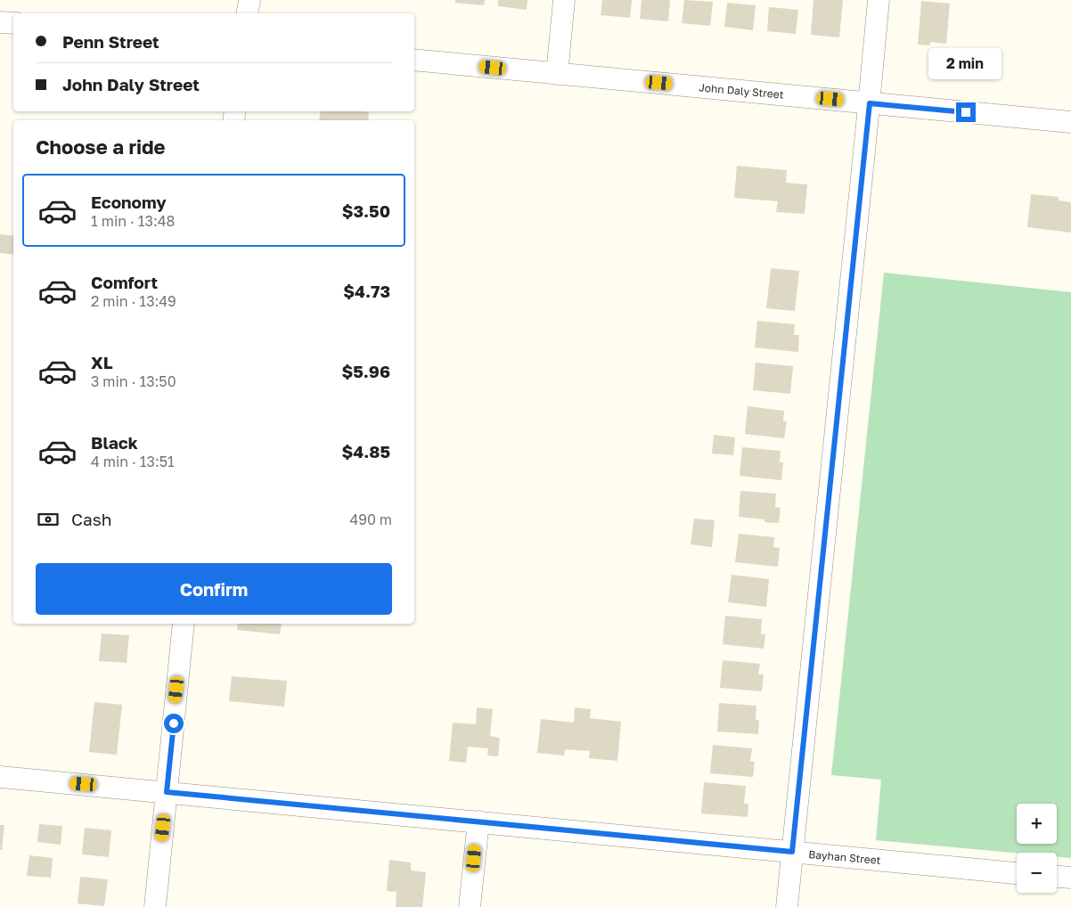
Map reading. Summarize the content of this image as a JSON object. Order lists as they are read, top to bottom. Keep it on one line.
{"streets":{"street":["John Daly Street","Bayhan Street"]},"page":{"banner":["Penn Street","John Daly Street"],"bubble":"2 min","heading":"Choose a ride","list":[{"name":"Economy","note":"1 min · 13:48","value":"$3.50"},{"name":"Comfort","note":"2 min · 13:49","value":"$4.73"},{"name":"XL","note":"3 min · 13:50","value":"$5.96"},{"name":"Black","note":"4 min · 13:51","value":"$4.85"}],"pay":["Cash","490 m"],"buttons":"Confirm","map_buttons":["+","−"]}}
